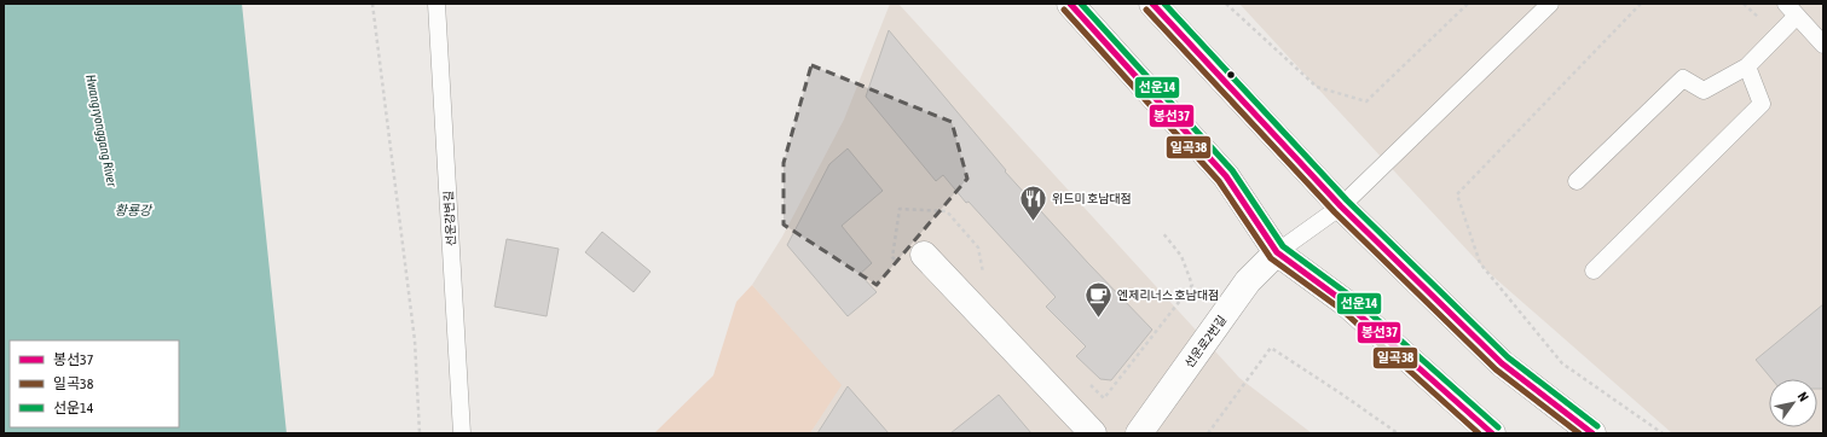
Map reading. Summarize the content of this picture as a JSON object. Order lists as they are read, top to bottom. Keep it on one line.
{"streets":{"main road":["선운로2번길"],"lane":["선운강변길"]},"water":["Hwangryonggang River","황룡강"],"places":{"restaurant":["위드미 호남대점"],"cafe":["엔제리너스 호남대점"]},"lines":["transit line 봉선37","transit line 선운14","transit line 일곡38"],"legend":["봉선37","일곡38","선운14"],"north":"top right"}
